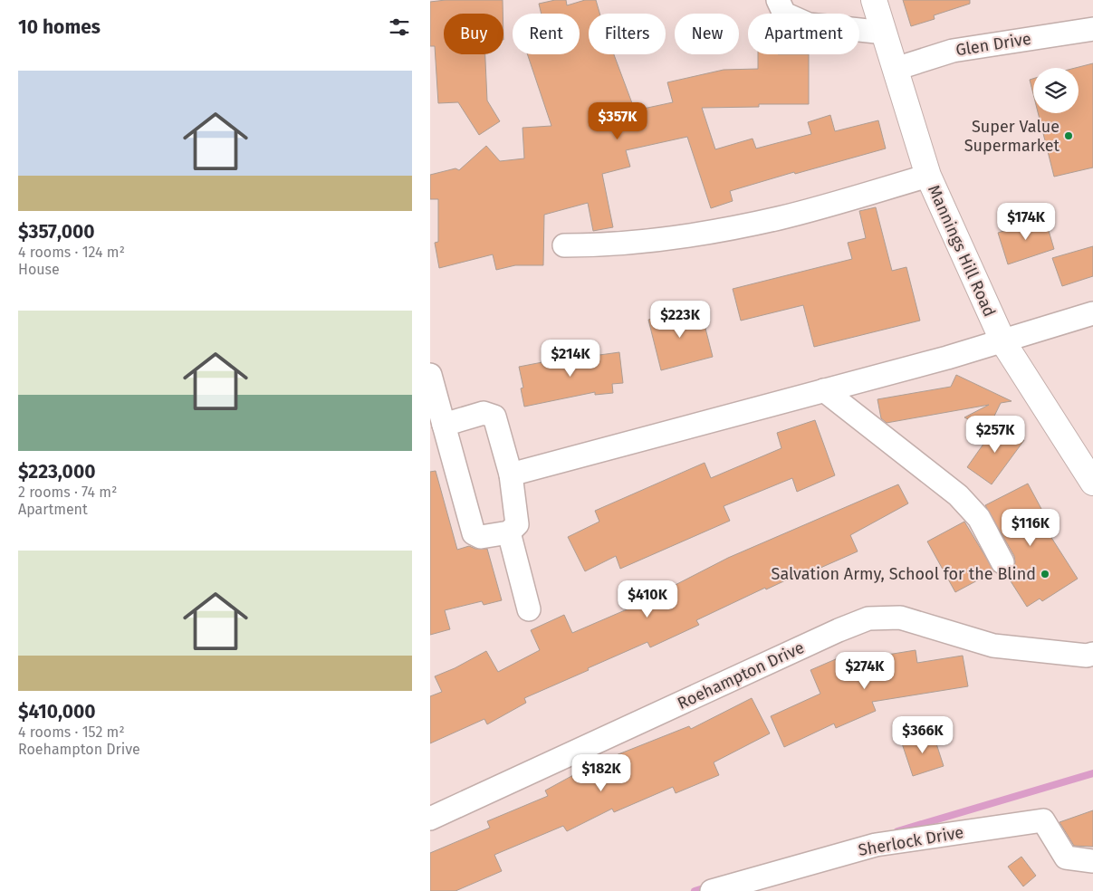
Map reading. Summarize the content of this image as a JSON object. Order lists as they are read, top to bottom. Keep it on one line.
{"streets":{"main road":["Mannings Hill Road"],"street":["Glen Drive","Roehampton Drive","Sherlock Drive"]},"crossings":[["Glen Drive","Mannings Hill Road"]],"places":["Super Value Supermarket","Salvation Army, School for the Blind"],"page":{"heading":"10 homes","chip":["Buy","Rent","Filters","New","Apartment"],"list":[{"name":"$357,000","note":"4 rooms · 124 m² · House"},{"name":"$223,000","note":"2 rooms · 74 m² · Apartment"},{"name":"$410,000","note":"4 rooms · 152 m² · Roehampton Drive"}],"price":["$357K","$174K","$223K","$214K","$257K","$116K","$410K","$274K","$366K","$182K"]}}
